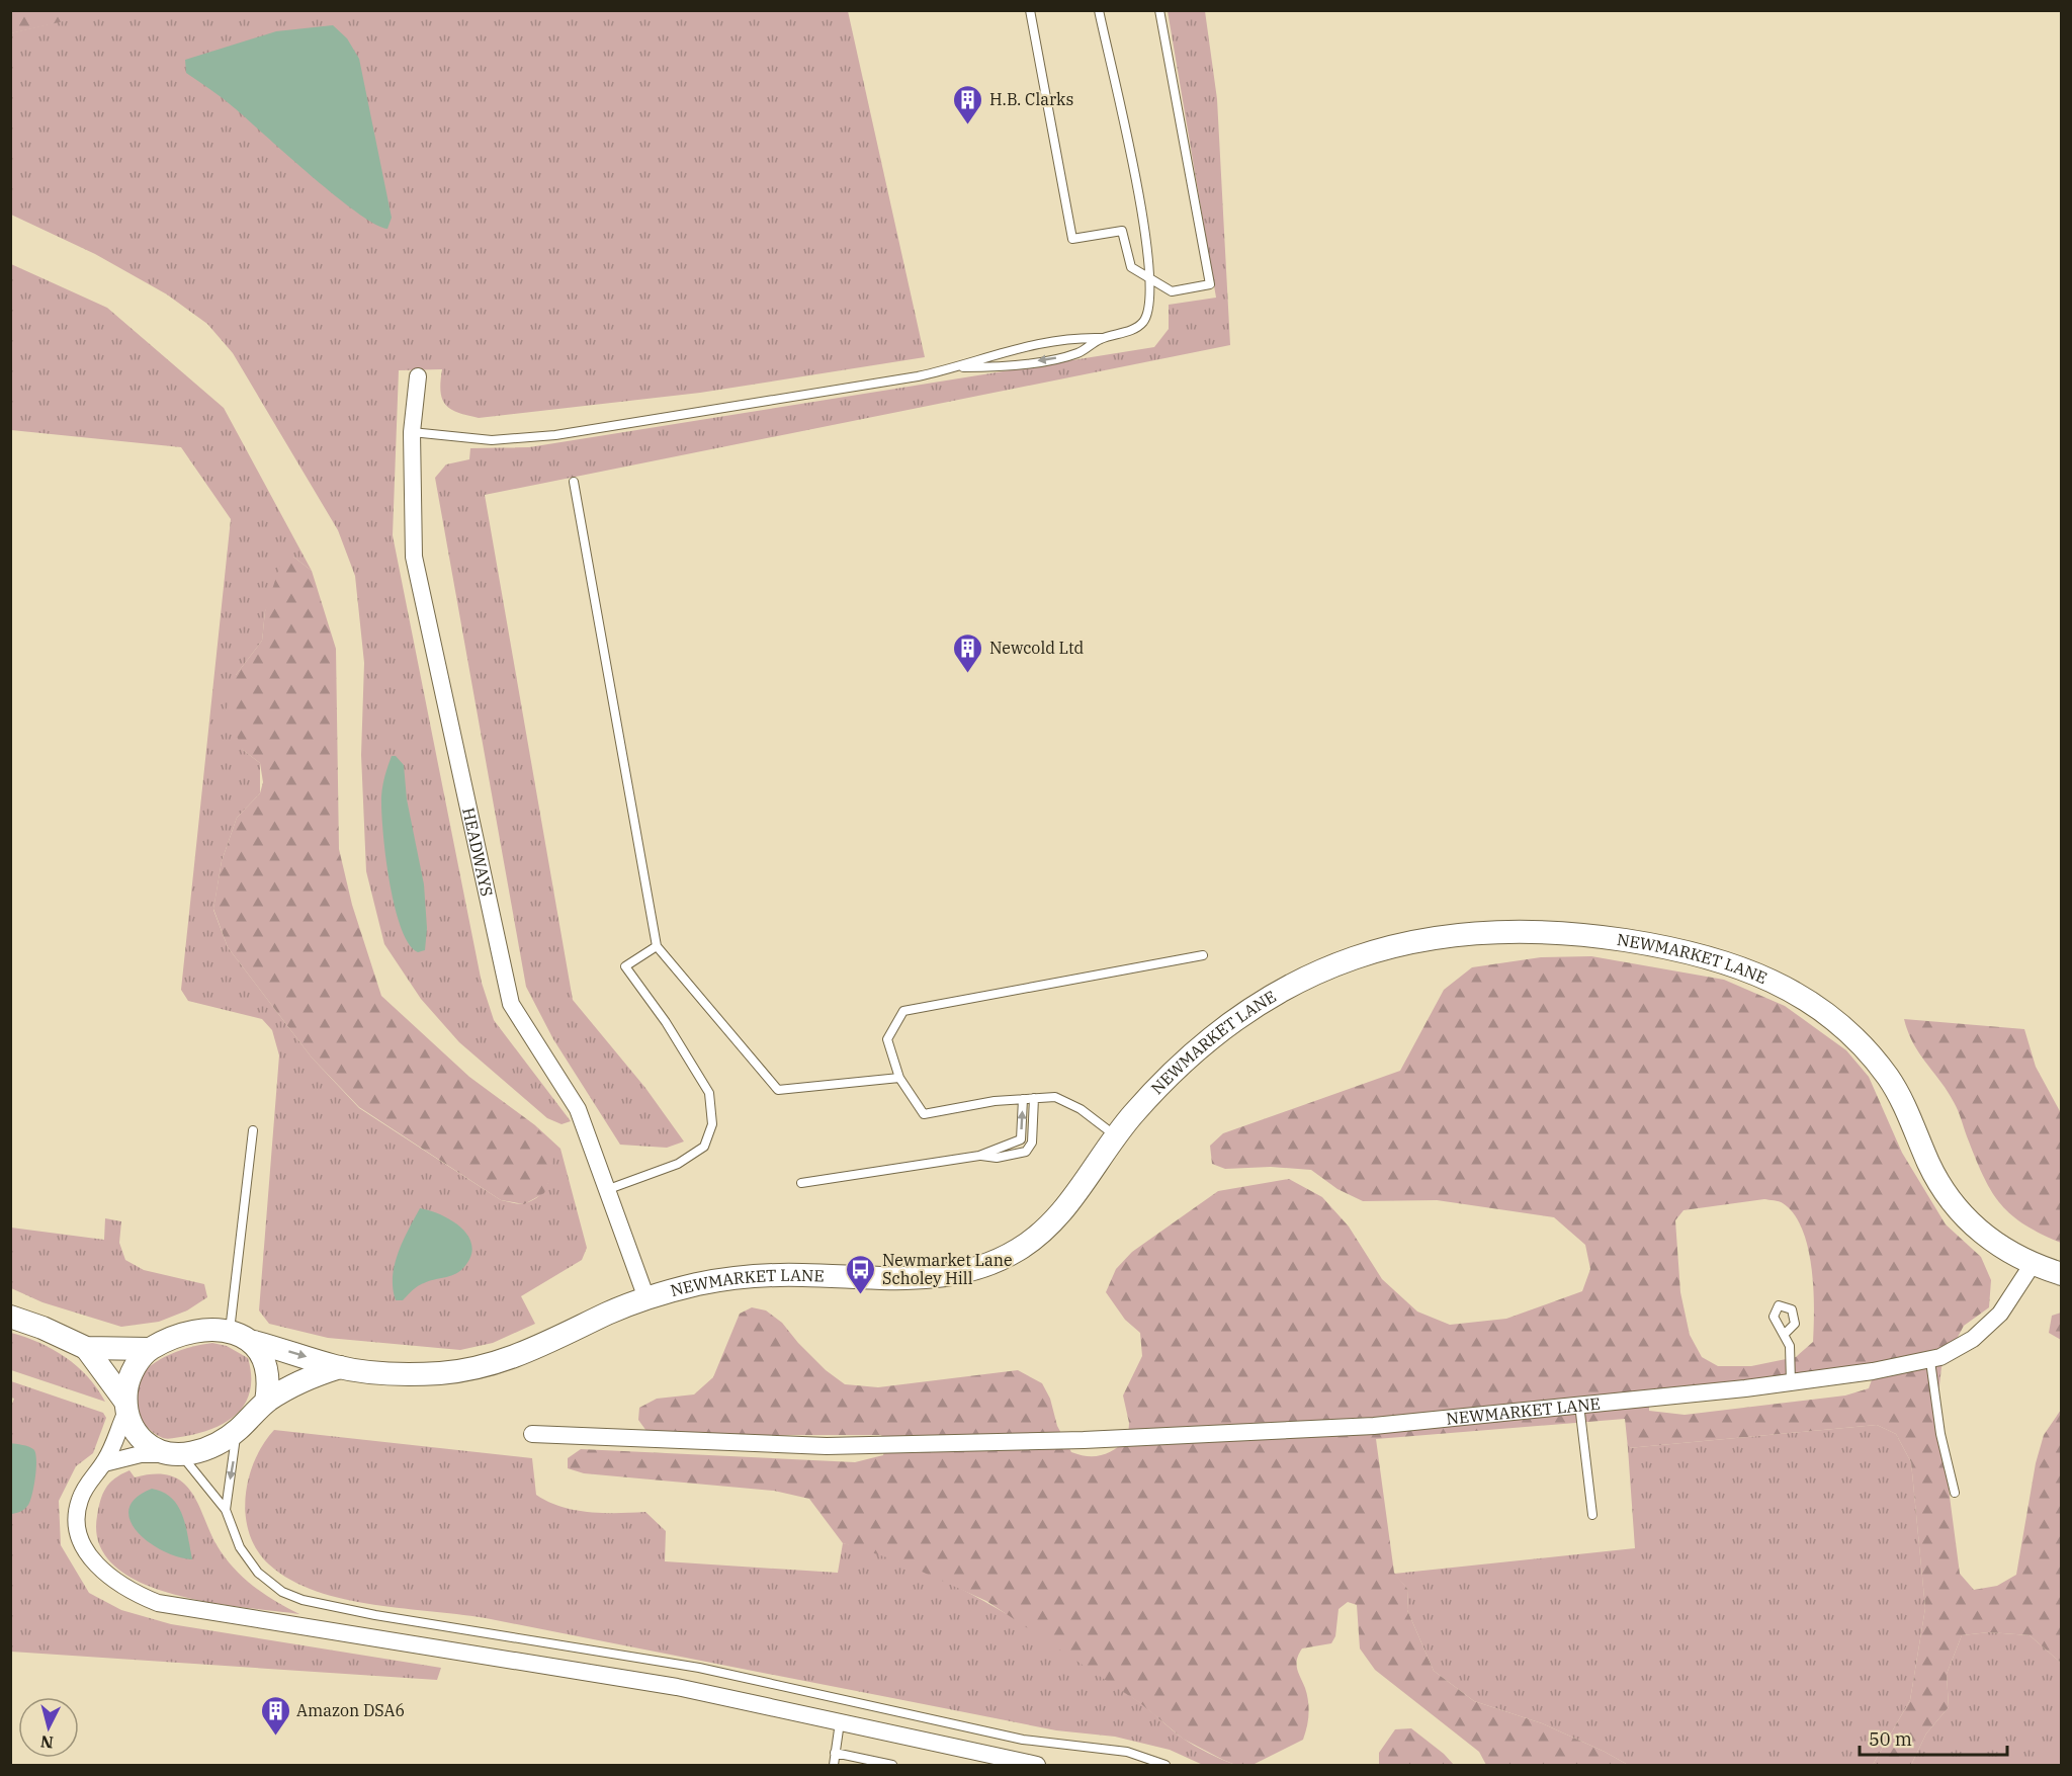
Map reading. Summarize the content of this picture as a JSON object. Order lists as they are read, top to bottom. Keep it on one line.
{"streets":{"main road":["NEWMARKET LANE"],"street":["HEADWAYS"]},"crossings":[["HEADWAYS","NEWMARKET LANE"]],"places":{"building":["H.B. Clarks","Newcold Ltd","Amazon DSA6"],"bus stop":["Newmarket Lane Scholey Hill"]},"scale_bar":"50 m","north":"bottom"}
